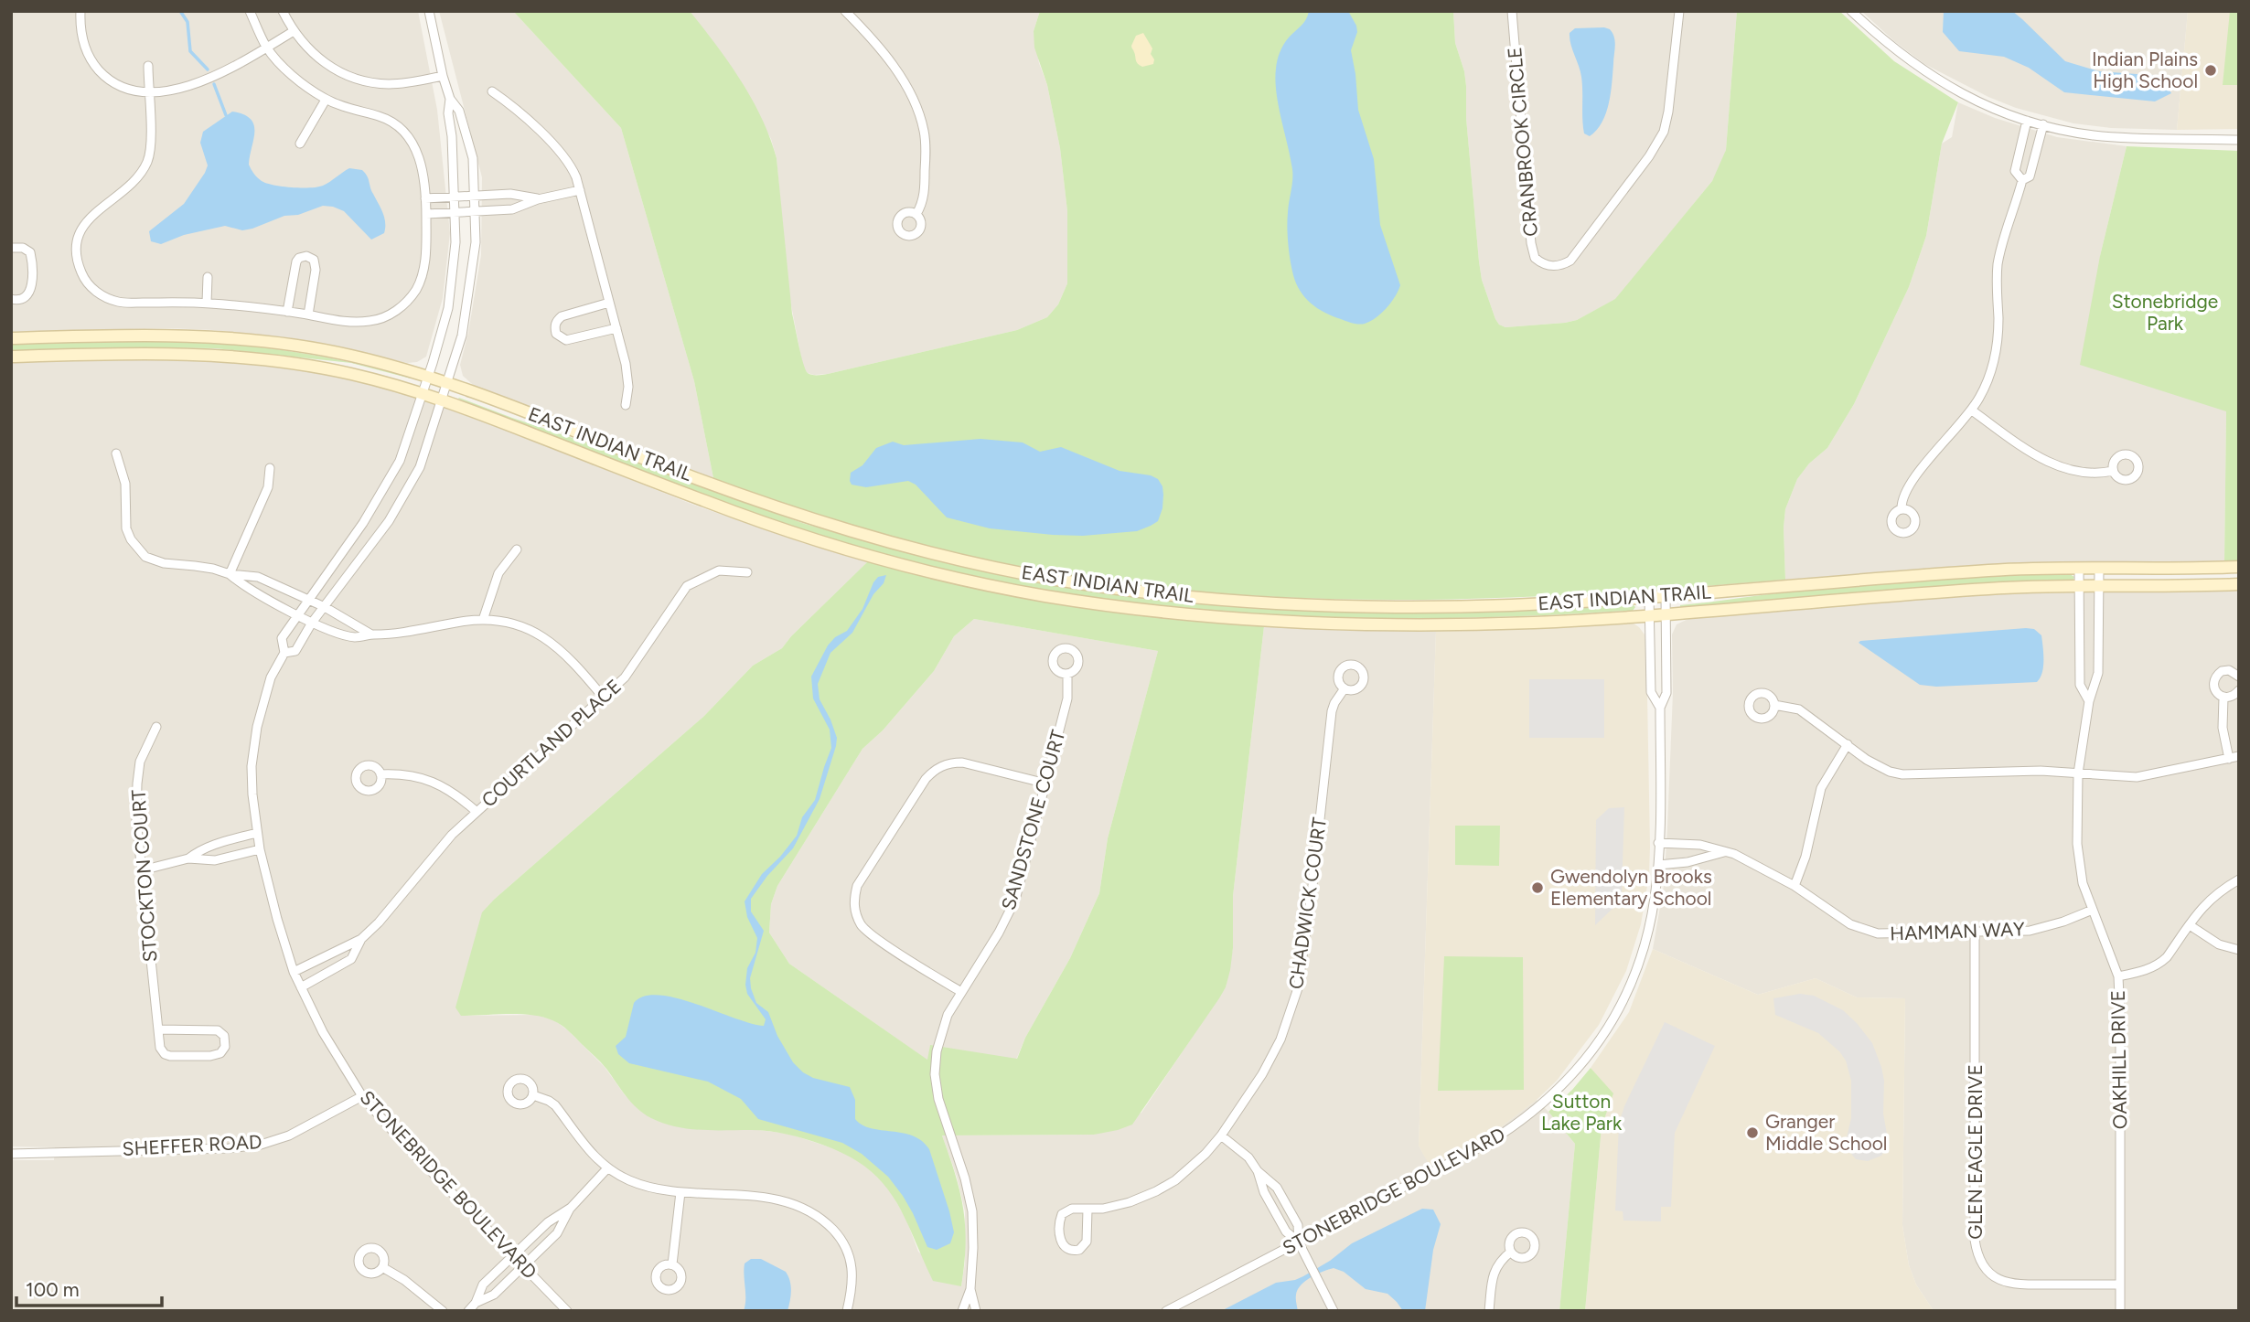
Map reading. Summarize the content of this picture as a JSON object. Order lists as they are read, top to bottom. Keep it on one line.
{"streets":{"main road":["EAST INDIAN TRAIL"],"street":["CRANBROOK CIRCLE","COURTLAND PLACE","SANDSTONE COURT","STOCKTON COURT","CHADWICK COURT","HAMMAN WAY","OAKHILL DRIVE","SHEFFER ROAD","GLEN EAGLE DRIVE","STONEBRIDGE BOULEVARD"]},"crossings":[["EAST INDIAN TRAIL","OAKHILL DRIVE"],["EAST INDIAN TRAIL","STONEBRIDGE BOULEVARD"],["COURTLAND PLACE","STONEBRIDGE BOULEVARD"],["HAMMAN WAY","OAKHILL DRIVE"],["HAMMAN WAY","GLEN EAGLE DRIVE"],["HAMMAN WAY","STONEBRIDGE BOULEVARD"],["OAKHILL DRIVE","GLEN EAGLE DRIVE"],["SHEFFER ROAD","STONEBRIDGE BOULEVARD"]],"parks":["Stonebridge Park","Sutton Lake Park"],"places":["Indian Plains High School","Gwendolyn Brooks Elementary School","Granger Middle School"],"scale_bar":"100 m"}
